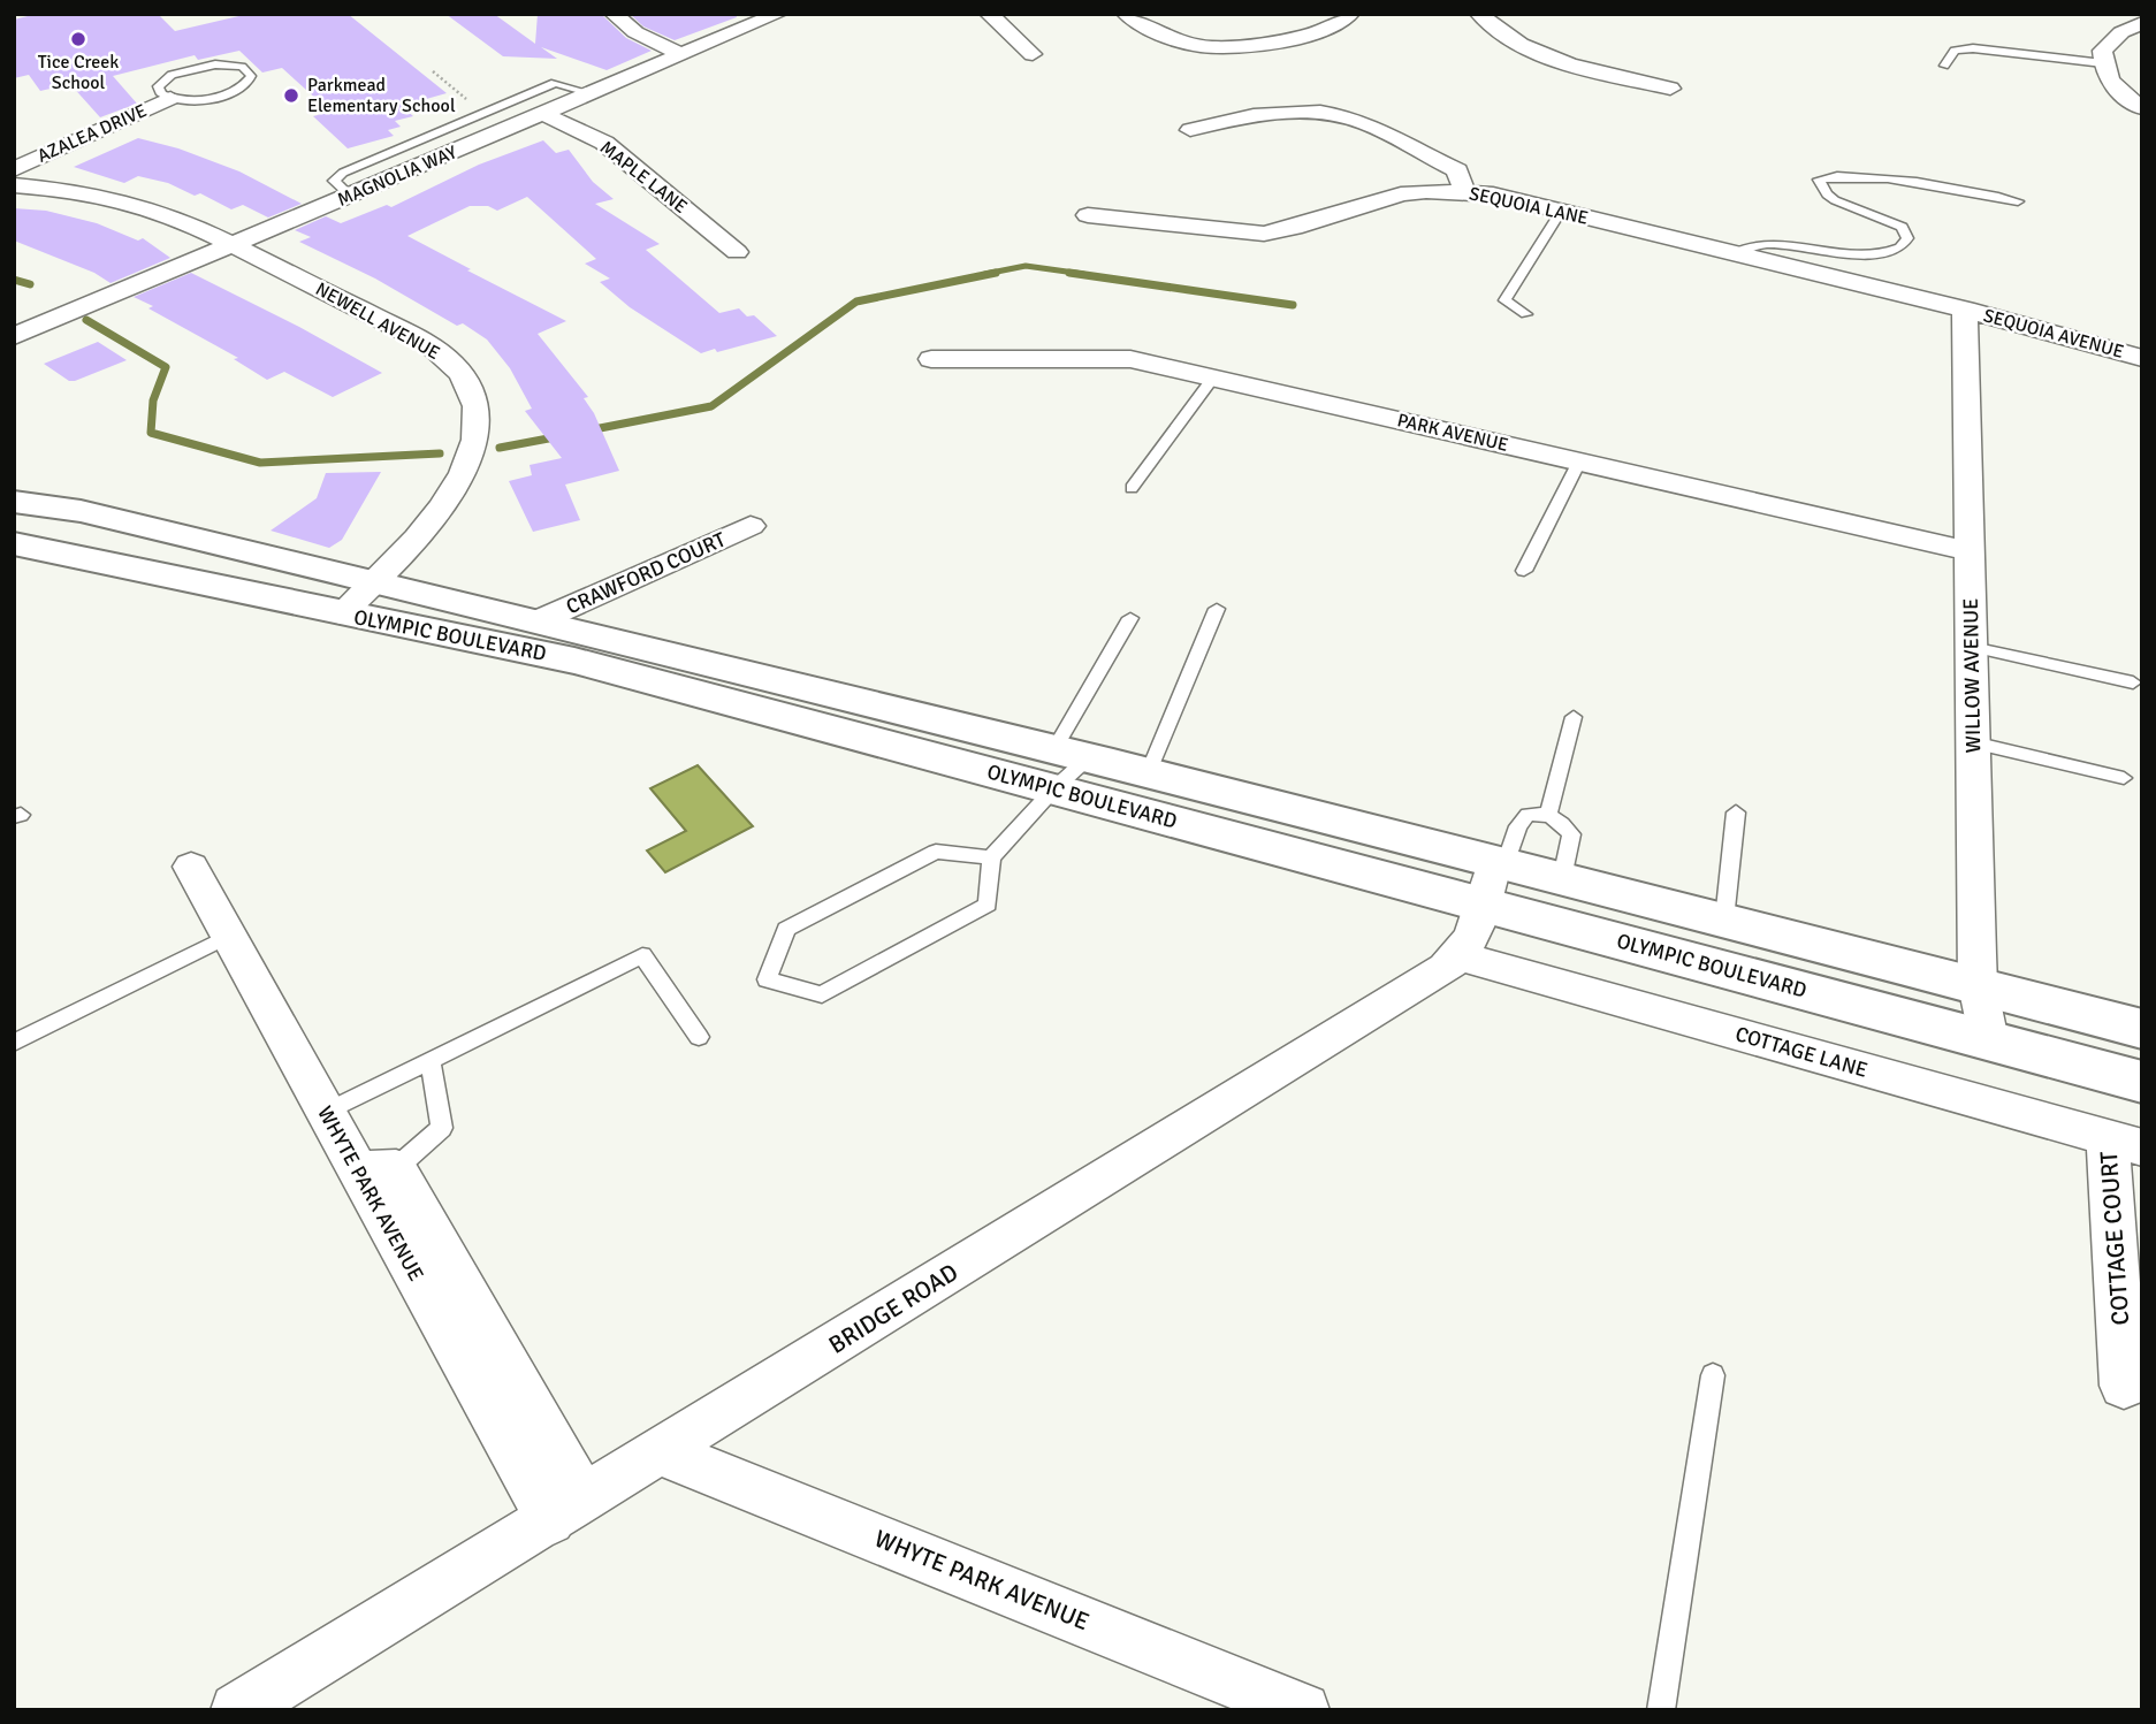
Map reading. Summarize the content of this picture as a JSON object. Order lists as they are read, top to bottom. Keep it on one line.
{"streets":{"main road":["OLYMPIC BOULEVARD"],"street":["AZALEA DRIVE","MAGNOLIA WAY","MAPLE LANE","SEQUOIA LANE","NEWELL AVENUE","SEQUOIA AVENUE","PARK AVENUE","CRAWFORD COURT","WILLOW AVENUE","COTTAGE LANE","WHYTE PARK AVENUE","COTTAGE COURT","BRIDGE ROAD"]},"crossings":[["MAGNOLIA WAY","MAPLE LANE"],["MAGNOLIA WAY","NEWELL AVENUE"],["SEQUOIA LANE","SEQUOIA AVENUE"],["SEQUOIA LANE","WILLOW AVENUE"],["NEWELL AVENUE","OLYMPIC BOULEVARD"],["SEQUOIA AVENUE","WILLOW AVENUE"],["PARK AVENUE","WILLOW AVENUE"],["CRAWFORD COURT","OLYMPIC BOULEVARD"],["OLYMPIC BOULEVARD","WILLOW AVENUE"],["COTTAGE LANE","COTTAGE COURT"],["COTTAGE LANE","BRIDGE ROAD"],["WHYTE PARK AVENUE","BRIDGE ROAD"]],"places":["Tice Creek School","Parkmead Elementary School"]}
